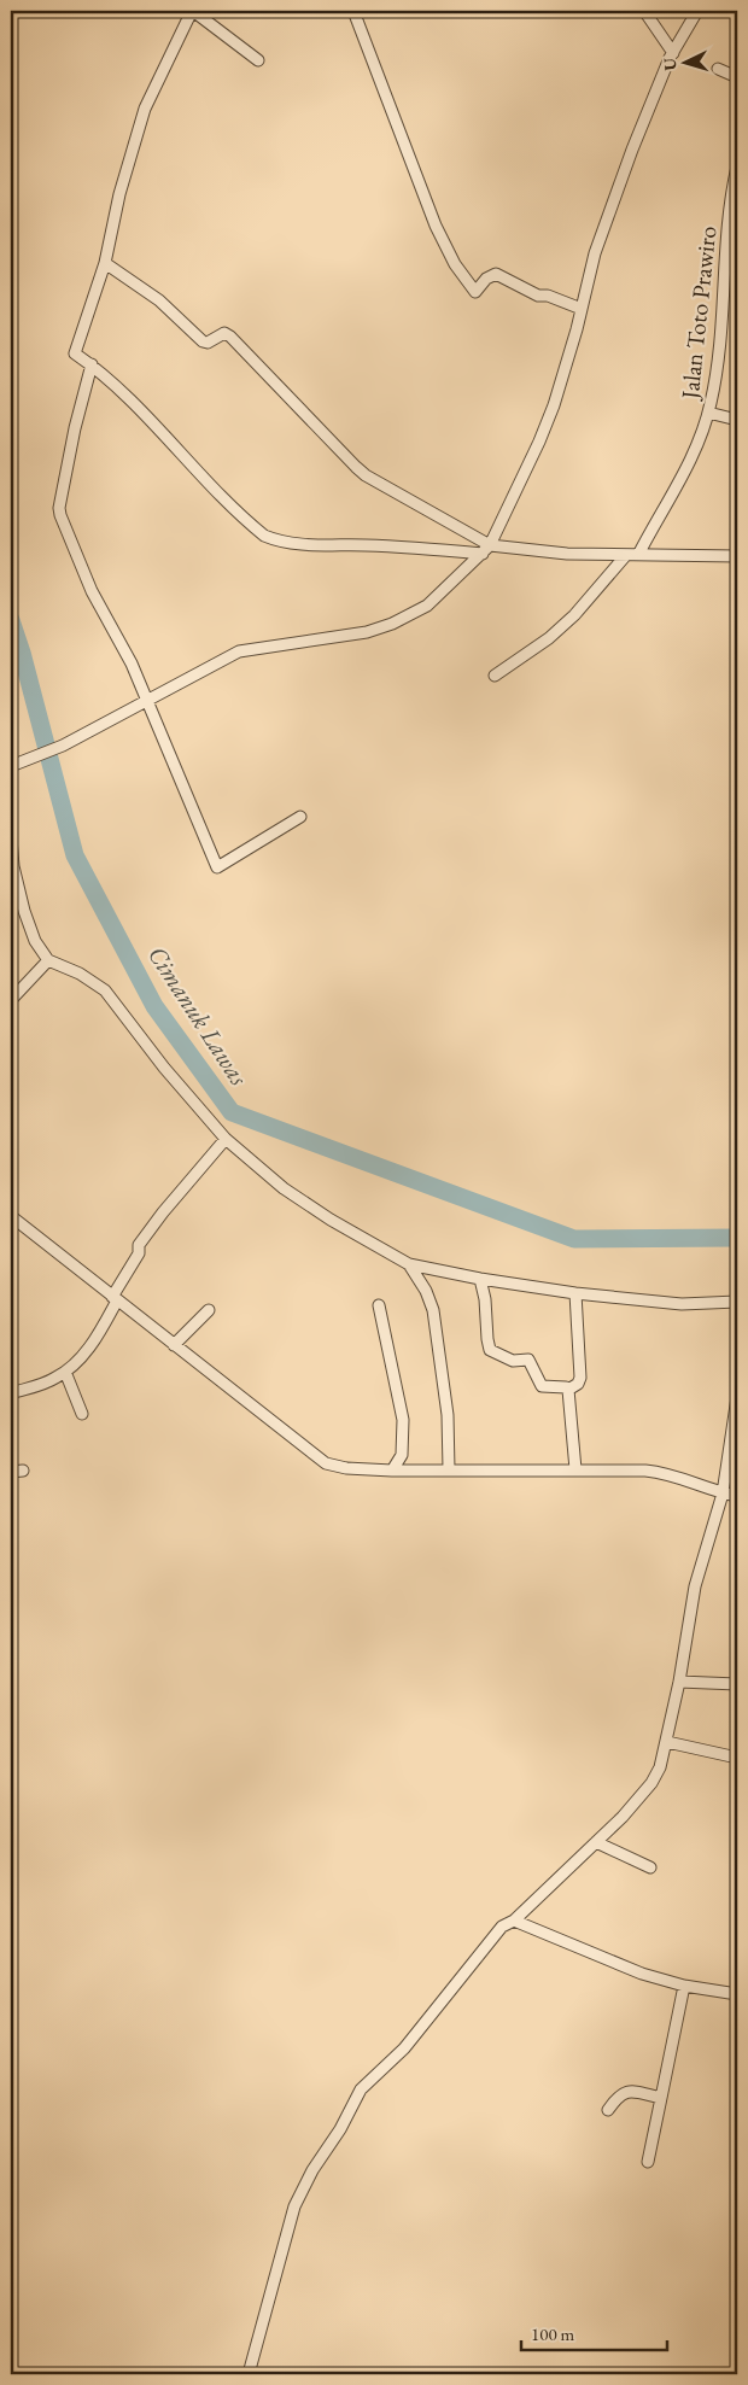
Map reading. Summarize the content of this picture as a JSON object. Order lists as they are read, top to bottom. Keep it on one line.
{"streets":{"street":["Jalan Toto Prawiro"]},"water":["Cimanuk Lawas"],"scale_bar":"100 m","north":"left"}
